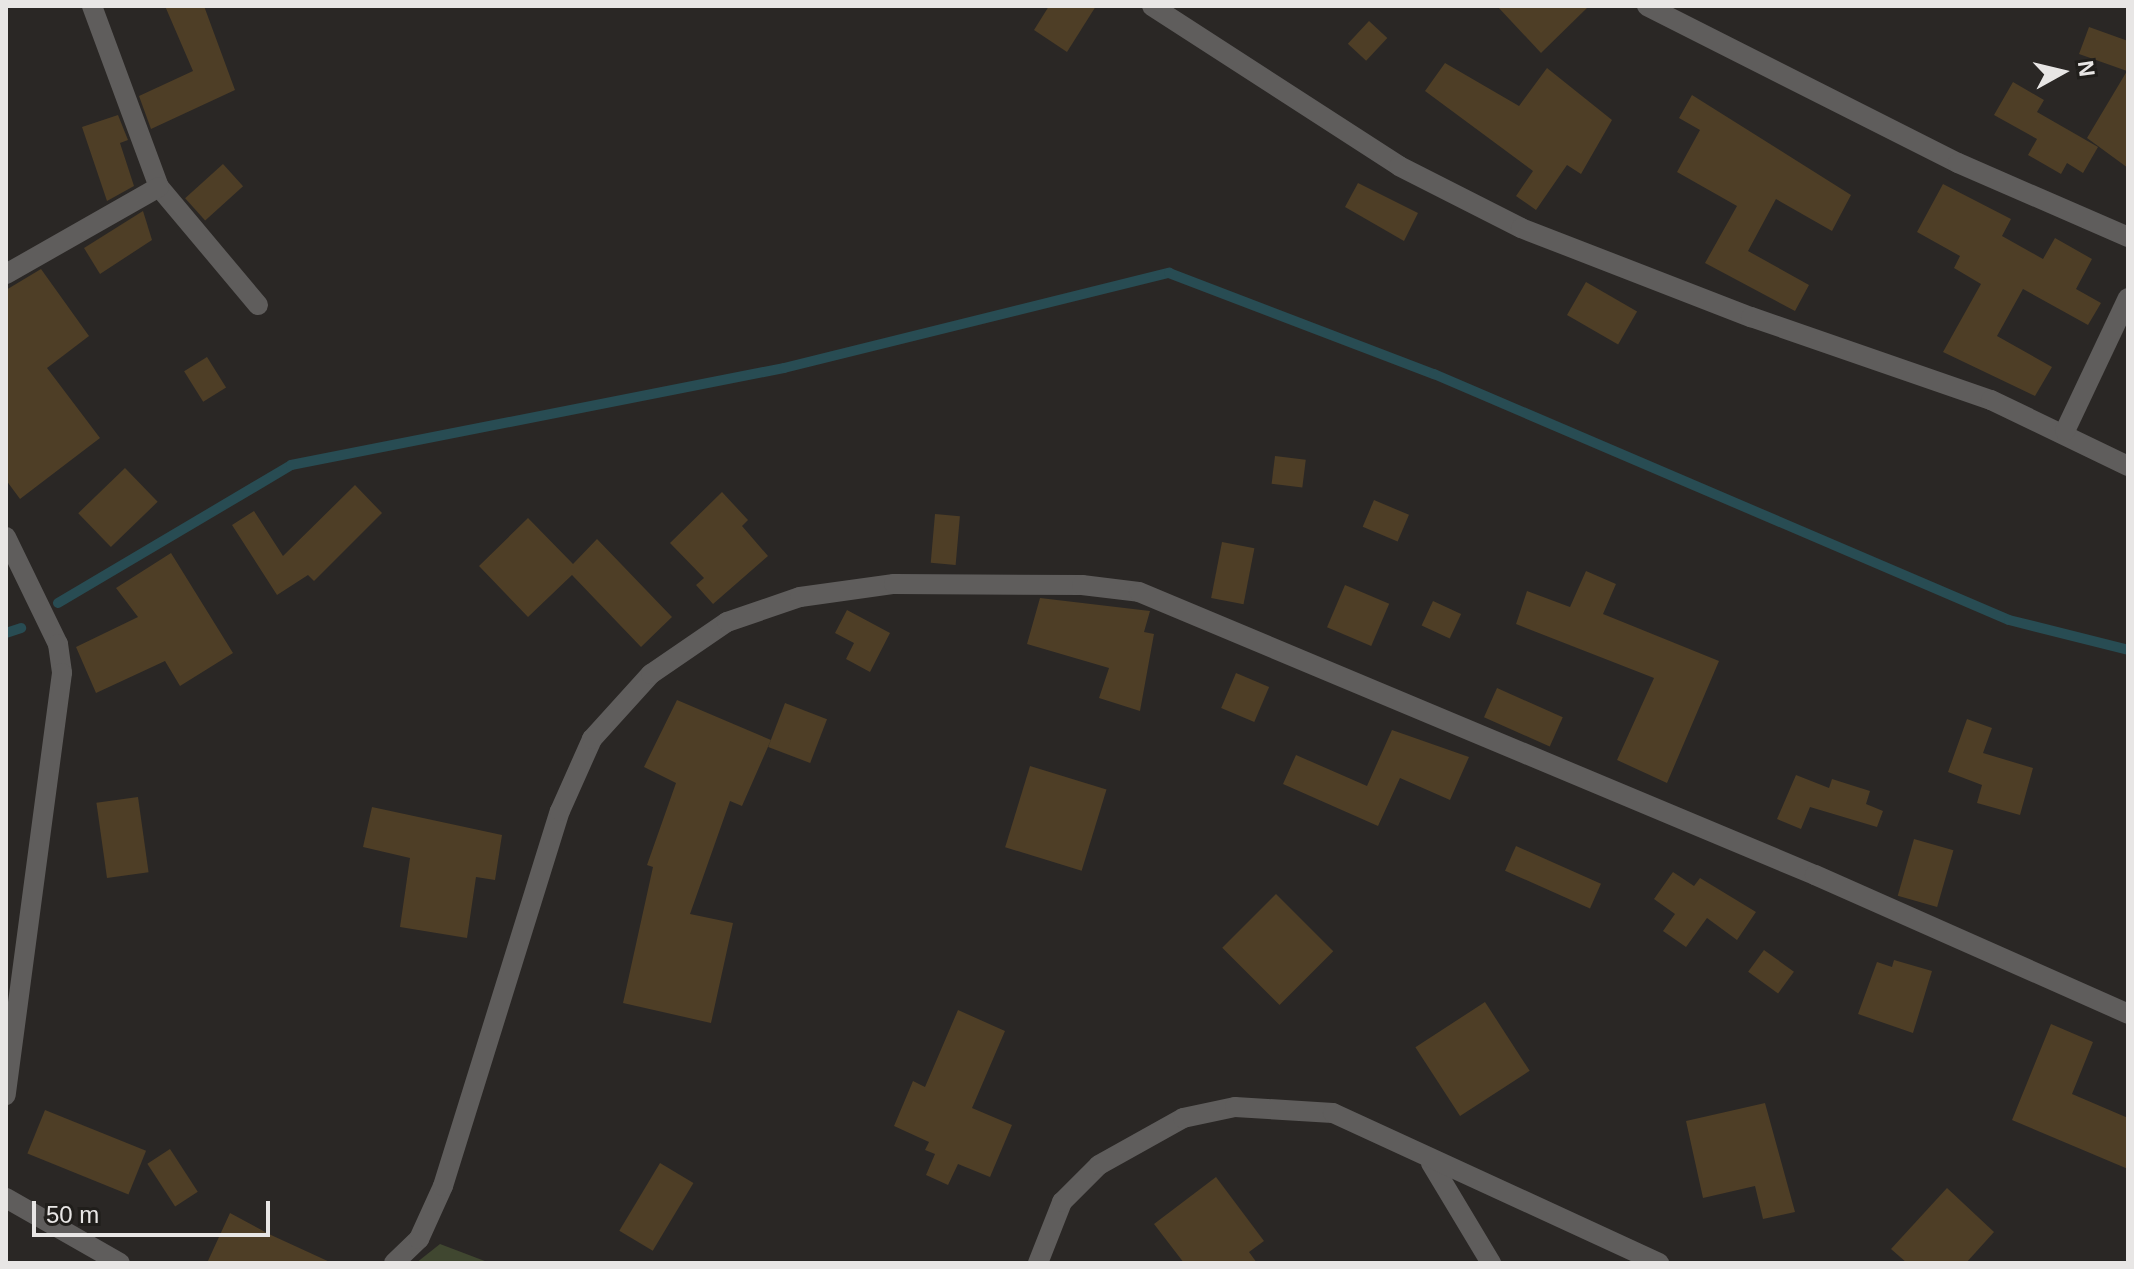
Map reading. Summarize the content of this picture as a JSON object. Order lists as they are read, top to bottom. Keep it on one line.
{"scale_bar":"50 m","north":"right"}
